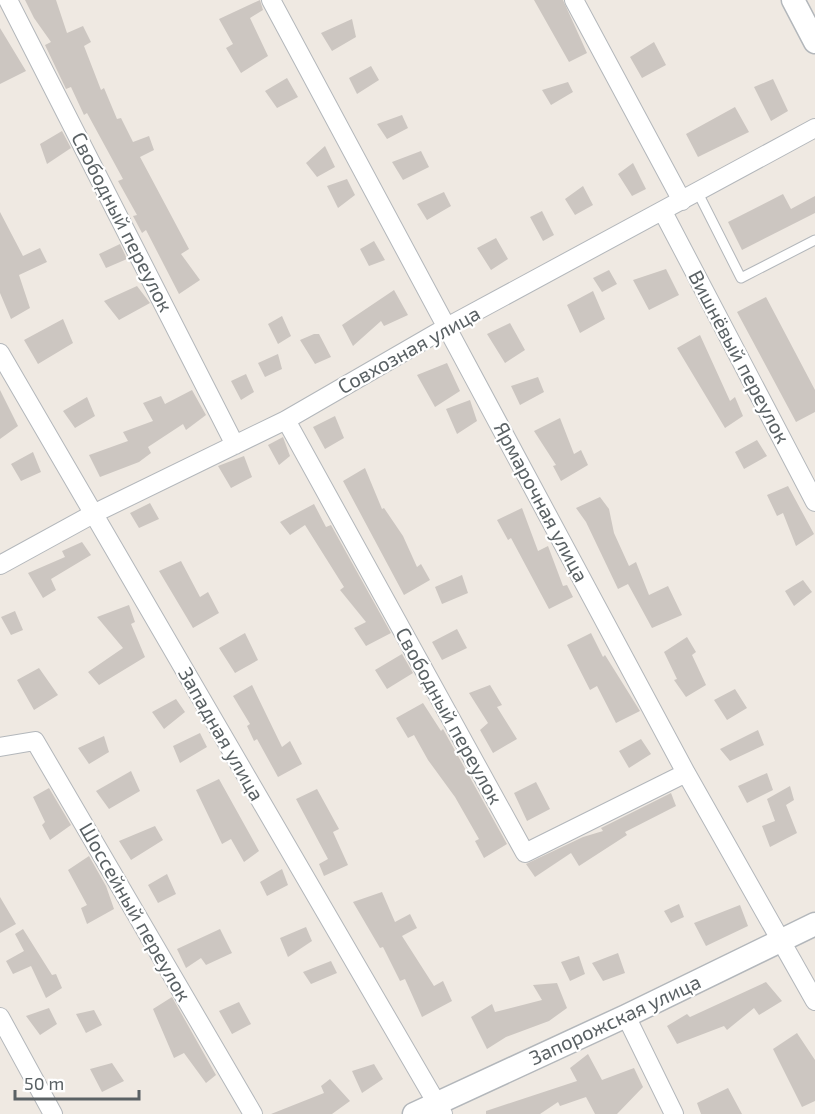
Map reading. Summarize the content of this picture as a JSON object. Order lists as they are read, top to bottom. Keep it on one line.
{"streets":{"street":["Свободный переулок","Совхозная улица","Вишнёвый переулок","Ярмарочная улица","Западная улица","Шоссейный переулок","Запорожская улица"]},"crossings":[["Свободный переулок","Совхозная улица"],["Свободный переулок","Ярмарочная улица"],["Совхозная улица","Вишнёвый переулок"],["Совхозная улица","Ярмарочная улица"],["Совхозная улица","Западная улица"],["Ярмарочная улица","Запорожская улица"],["Западная улица","Запорожская улица"]],"scale_bar":"50 m"}
